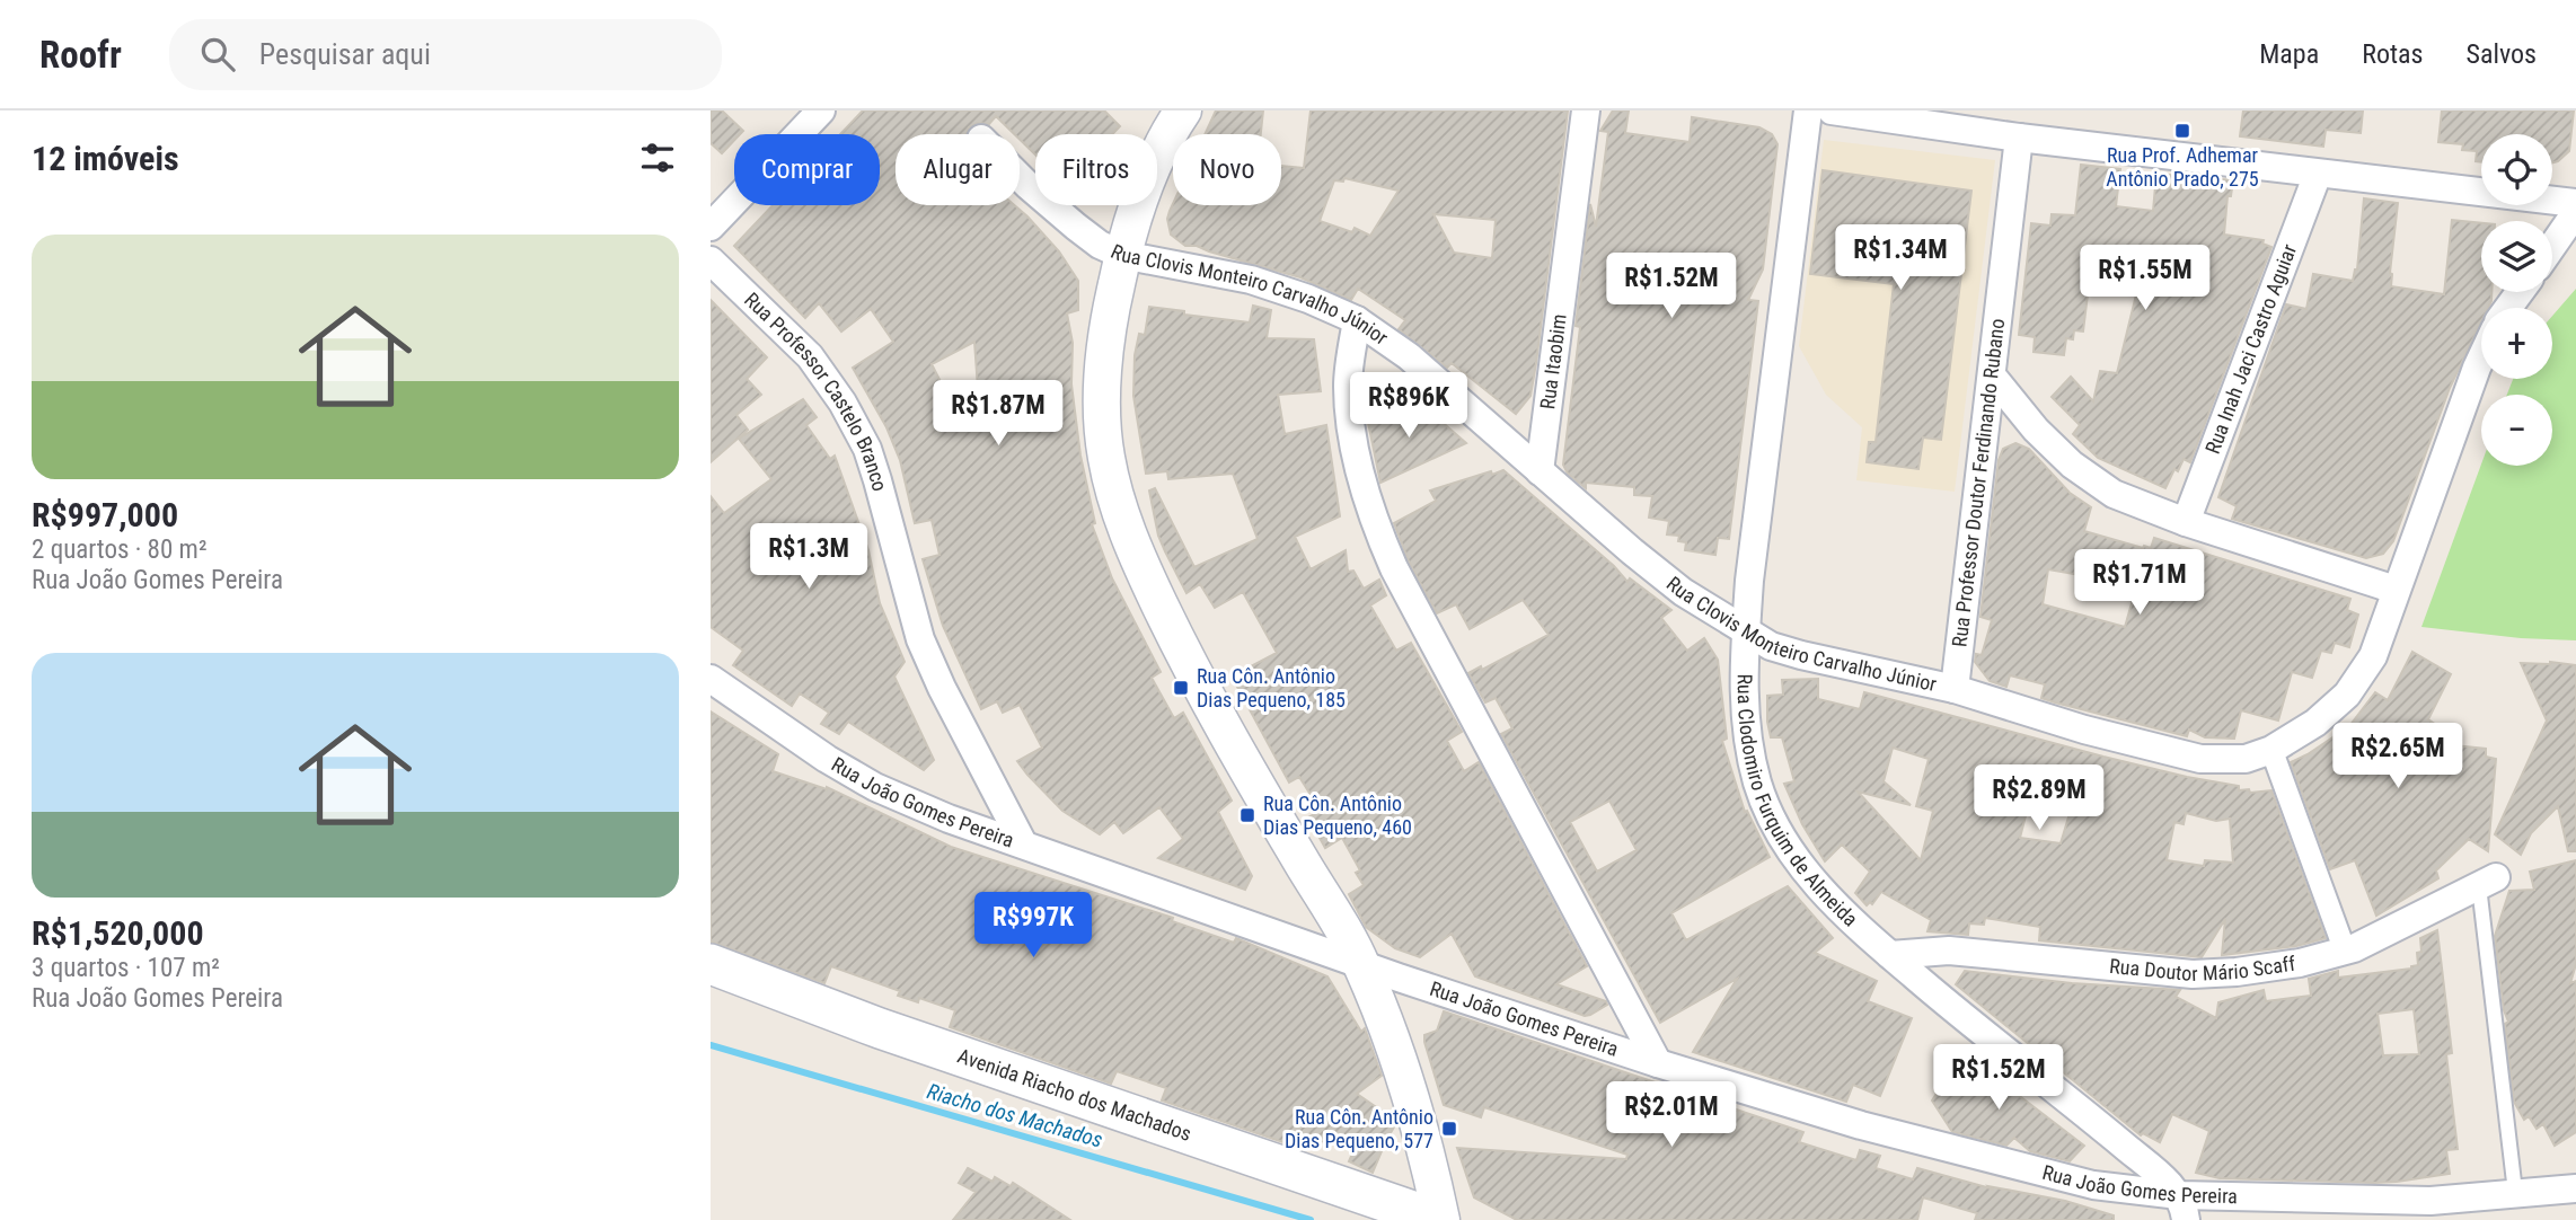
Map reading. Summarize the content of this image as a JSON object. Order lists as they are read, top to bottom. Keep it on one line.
{"streets":{"main road":["Avenida Riacho dos Machados"],"street":["Rua Clovis Monteiro Carvalho Júnior","Rua Inah Jaci Castro Aguiar","Rua Itaobim","Rua Professor Castelo Branco","Rua Professor Doutor Ferdinando Rubano","Rua Clodomiro Furquim de Almeida","Rua João Gomes Pereira","Rua Doutor Mário Scaff"]},"crossings":[["Rua Clovis Monteiro Carvalho Júnior","Rua Itaobim"],["Rua Clovis Monteiro Carvalho Júnior","Rua Professor Doutor Ferdinando Rubano"],["Rua Clovis Monteiro Carvalho Júnior","Rua Clodomiro Furquim de Almeida"],["Rua Professor Castelo Branco","Rua João Gomes Pereira"],["Rua Clodomiro Furquim de Almeida","Rua João Gomes Pereira"],["Rua Clodomiro Furquim de Almeida","Rua Doutor Mário Scaff"]],"water":["Riacho dos Machados"],"places":{"transit":["Rua Prof. Adhemar Antônio Prado, 275","Rua Côn. Antônio Dias Pequeno, 185","Rua Côn. Antônio Dias Pequeno, 460","Rua Côn. Antônio Dias Pequeno, 577"]},"page":{"header":"Roofr","search":"Pesquisar aqui","nav":["Mapa","Rotas","Salvos"],"heading":"12 imóveis","map_buttons":["+","−"],"chip":["Comprar","Alugar","Filtros","Novo"],"list":[{"name":"R$997,000","note":"2 quartos · 80 m² · Rua João Gomes Pereira"},{"name":"R$1,520,000","note":"3 quartos · 107 m² · Rua João Gomes Pereira"}],"price":["R$1.34M","R$1.55M","R$1.52M","R$896K","R$1.87M","R$1.3M","R$1.71M","R$2.65M","R$2.89M","R$997K","R$1.52M","R$2.01M"]}}
